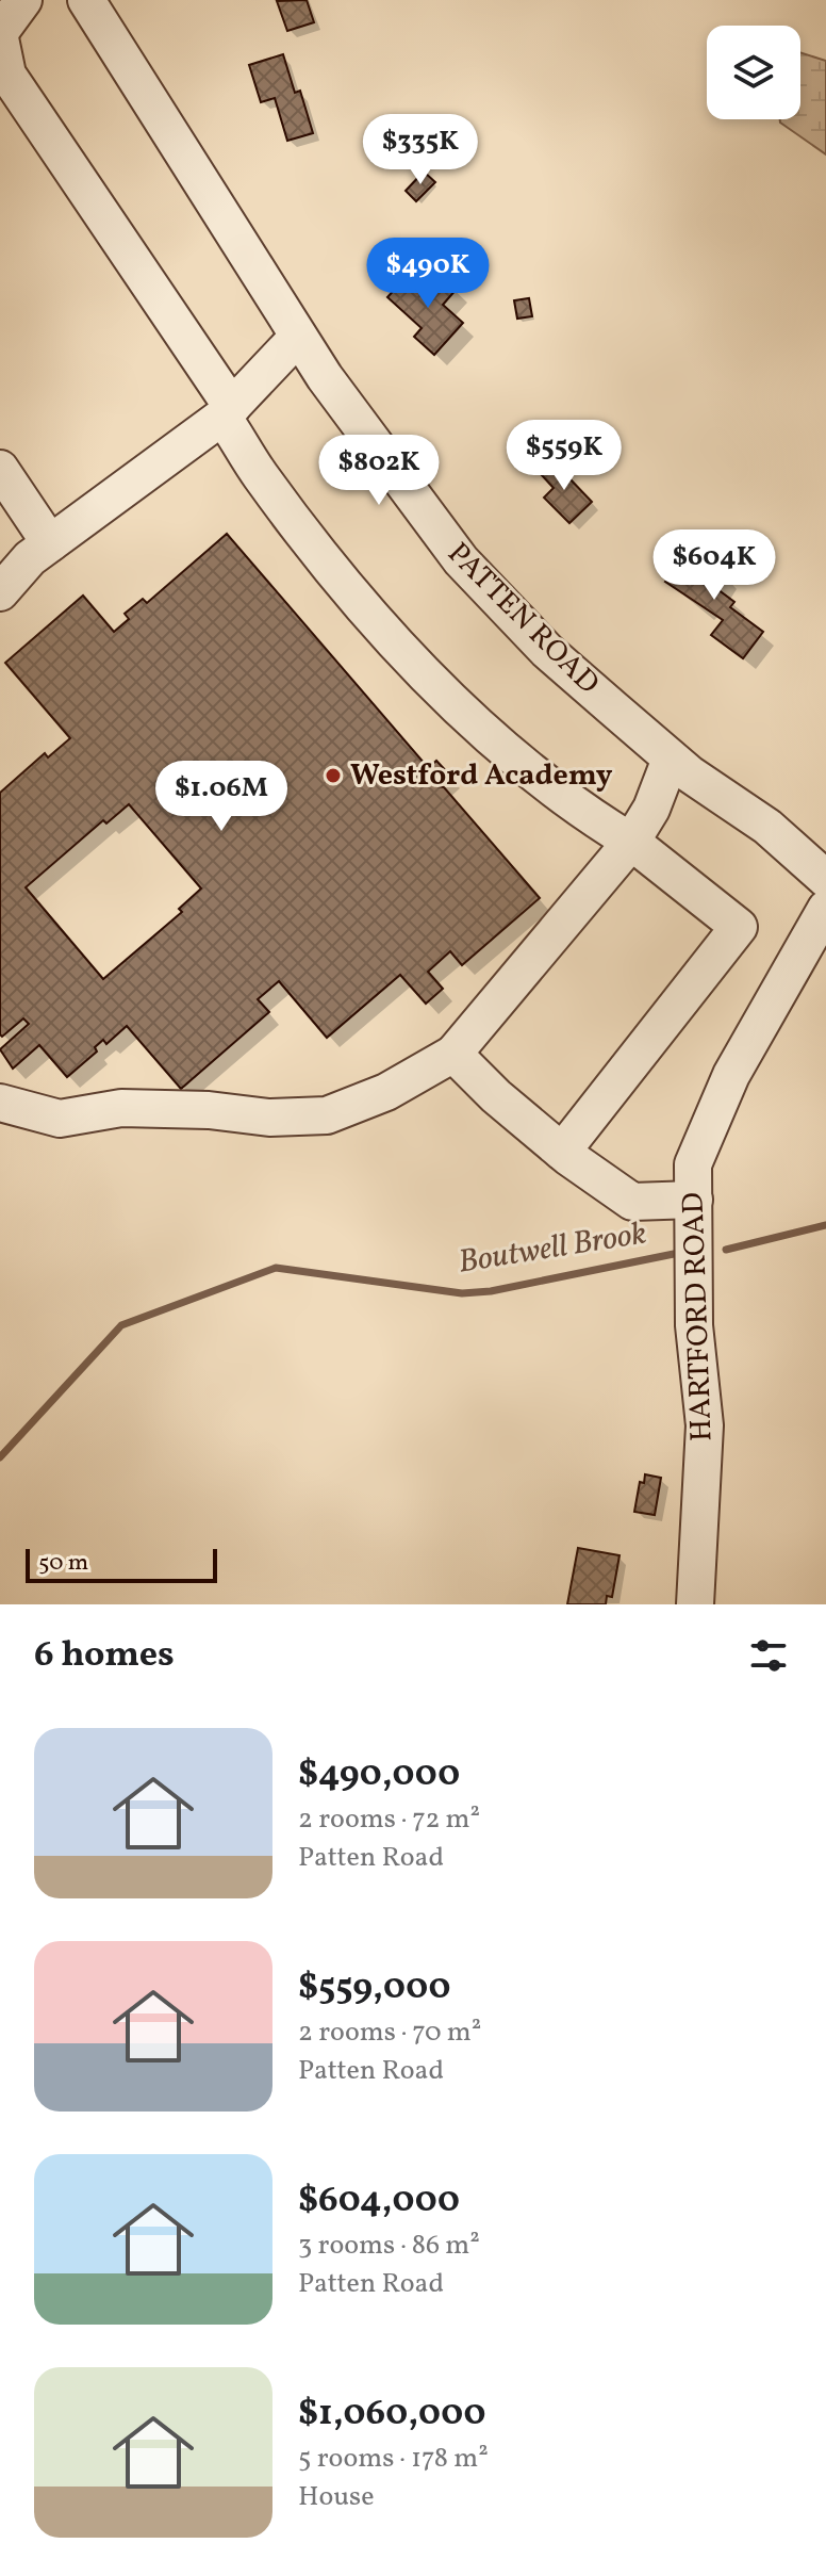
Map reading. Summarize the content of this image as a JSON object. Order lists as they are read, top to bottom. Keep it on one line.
{"streets":{"street":["PATTEN ROAD","HARTFORD ROAD"]},"water":["Boutwell Brook"],"places":["Westford Academy"],"scale_bar":"50 m","page":{"price":["$335K","$490K","$559K","$802K","$604K","$1.06M"],"scale":"50 m","heading":"6 homes","list":[{"name":"$490,000","note":"2 rooms · 72 m² · Patten Road"},{"name":"$559,000","note":"2 rooms · 70 m² · Patten Road"},{"name":"$604,000","note":"3 rooms · 86 m² · Patten Road"},{"name":"$1,060,000","note":"5 rooms · 178 m² · House"}]}}
